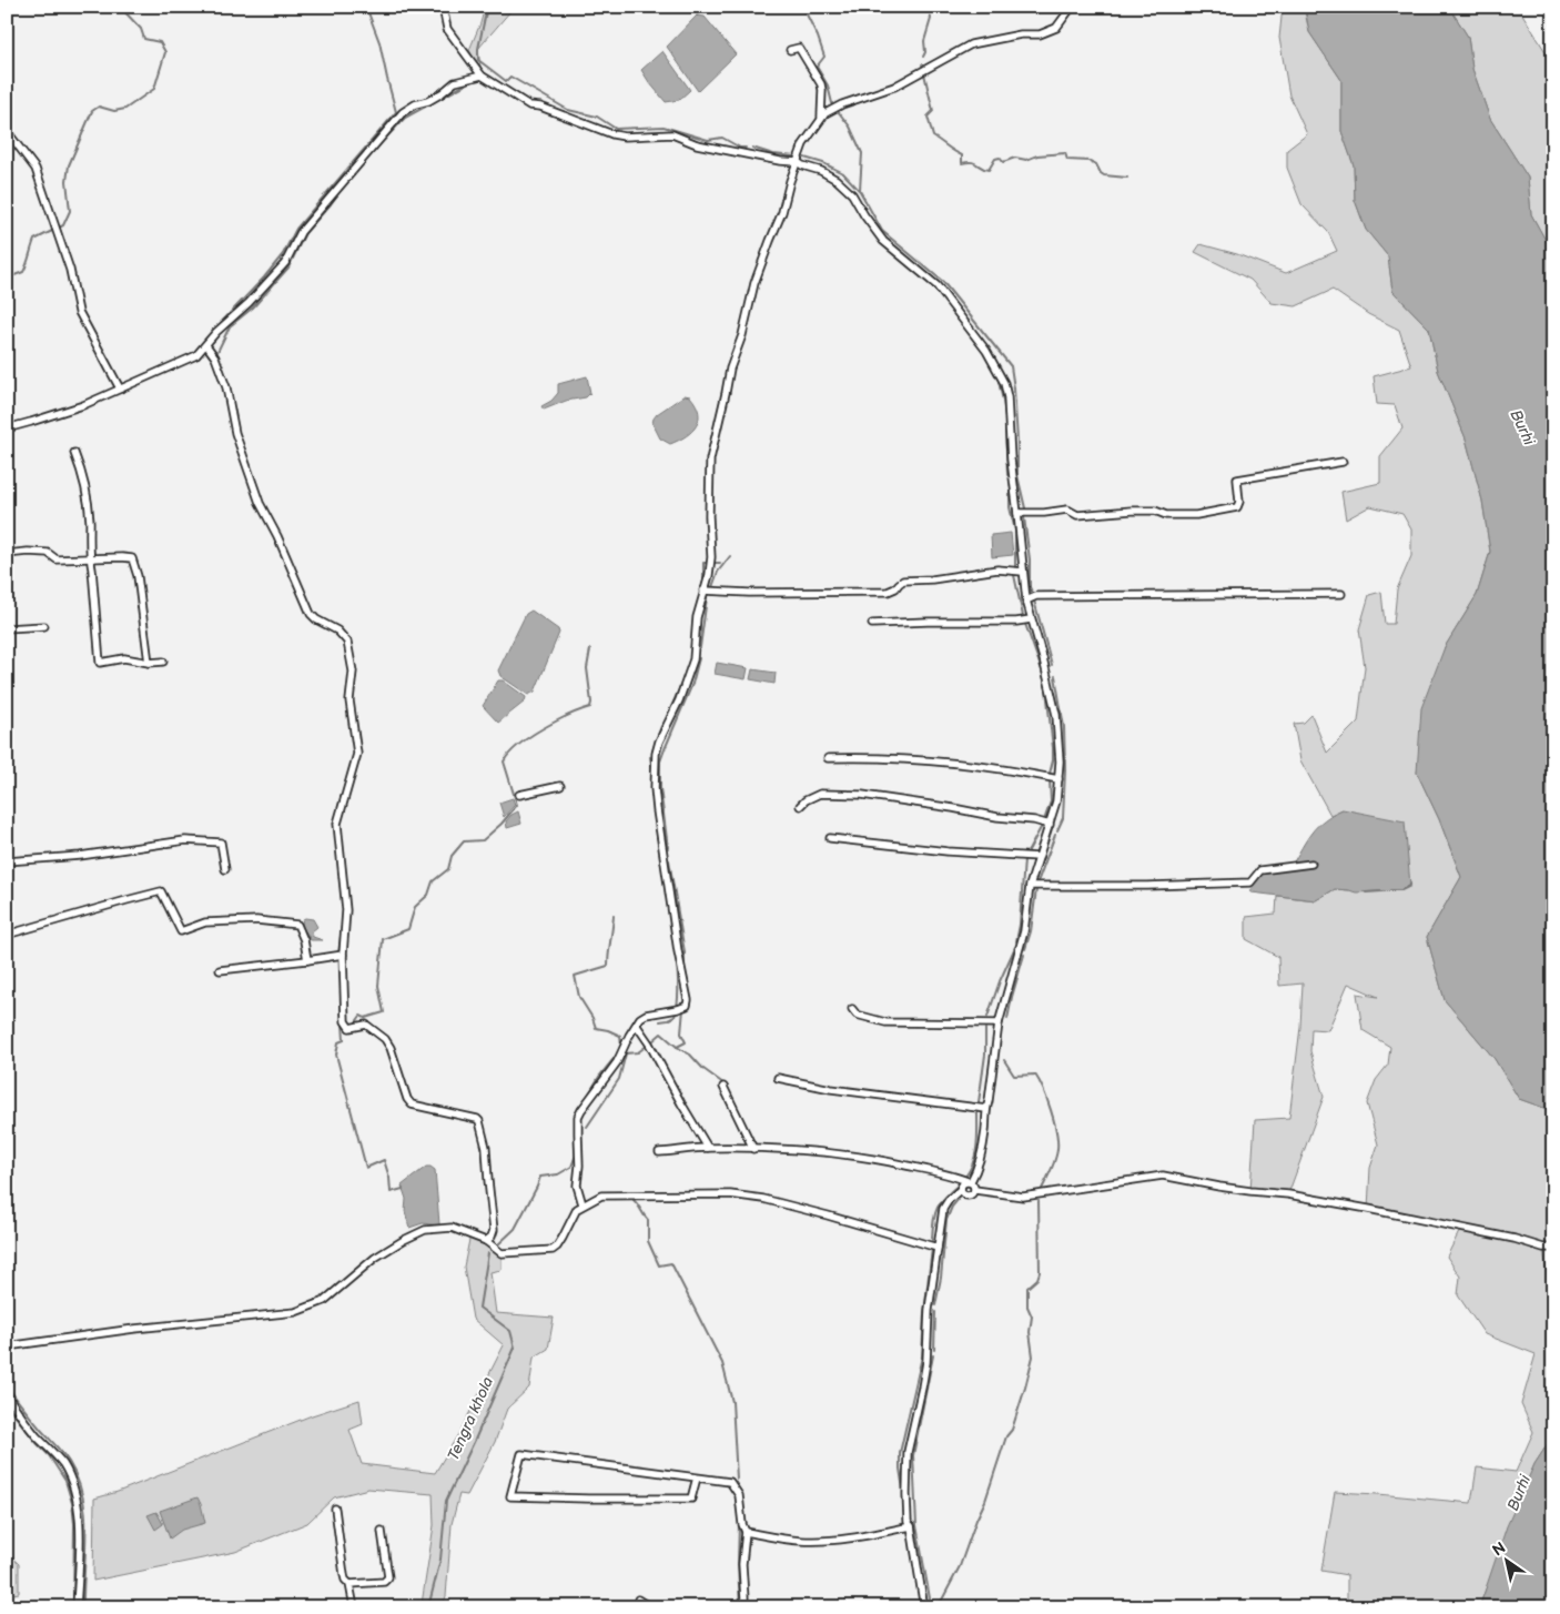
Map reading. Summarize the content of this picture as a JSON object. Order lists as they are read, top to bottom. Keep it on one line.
{"water":["Burhi","Tengra khola"],"north":"top left"}
